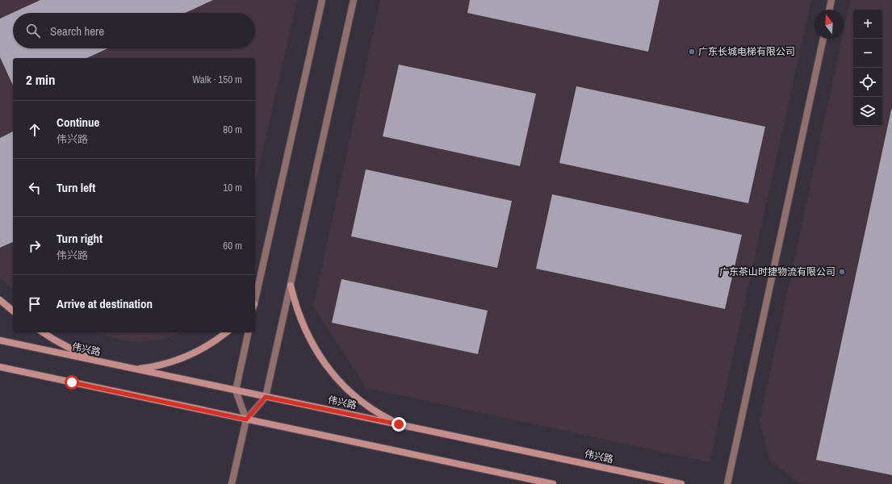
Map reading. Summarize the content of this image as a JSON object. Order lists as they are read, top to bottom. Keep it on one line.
{"streets":{"main road":["伟兴路"]},"places":["广东长城电梯有限公司","广东茶山时捷物流有限公司"],"north":"top","page":{"map_buttons":["+","−"],"search":"Search here","heading":["2 min","Walk · 150 m"],"list":[["Continue","伟兴路","80 m"],["Turn left","10 m"],["Turn right","伟兴路","60 m"],"Arrive at destination"]}}
